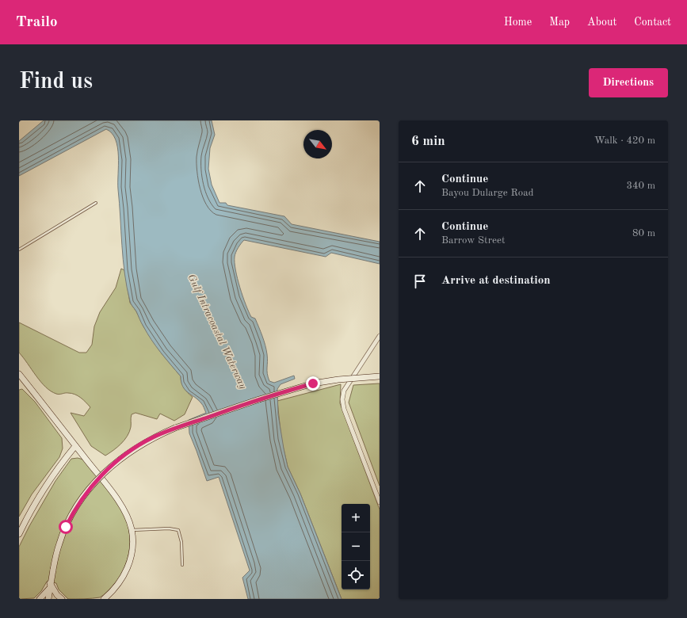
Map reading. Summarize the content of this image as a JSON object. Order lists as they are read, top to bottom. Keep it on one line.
{"water":["Gulf Intracoastal Waterway"],"north":"bottom right","page":{"header":"Trailo","nav":["Home","Map","About","Contact"],"buttons":"Directions","title":"Find us","heading":["6 min","Walk · 420 m"],"list":[["Continue","Bayou Dularge Road","340 m"],["Continue","Barrow Street","80 m"],"Arrive at destination"],"map_buttons":["+","−"]}}
